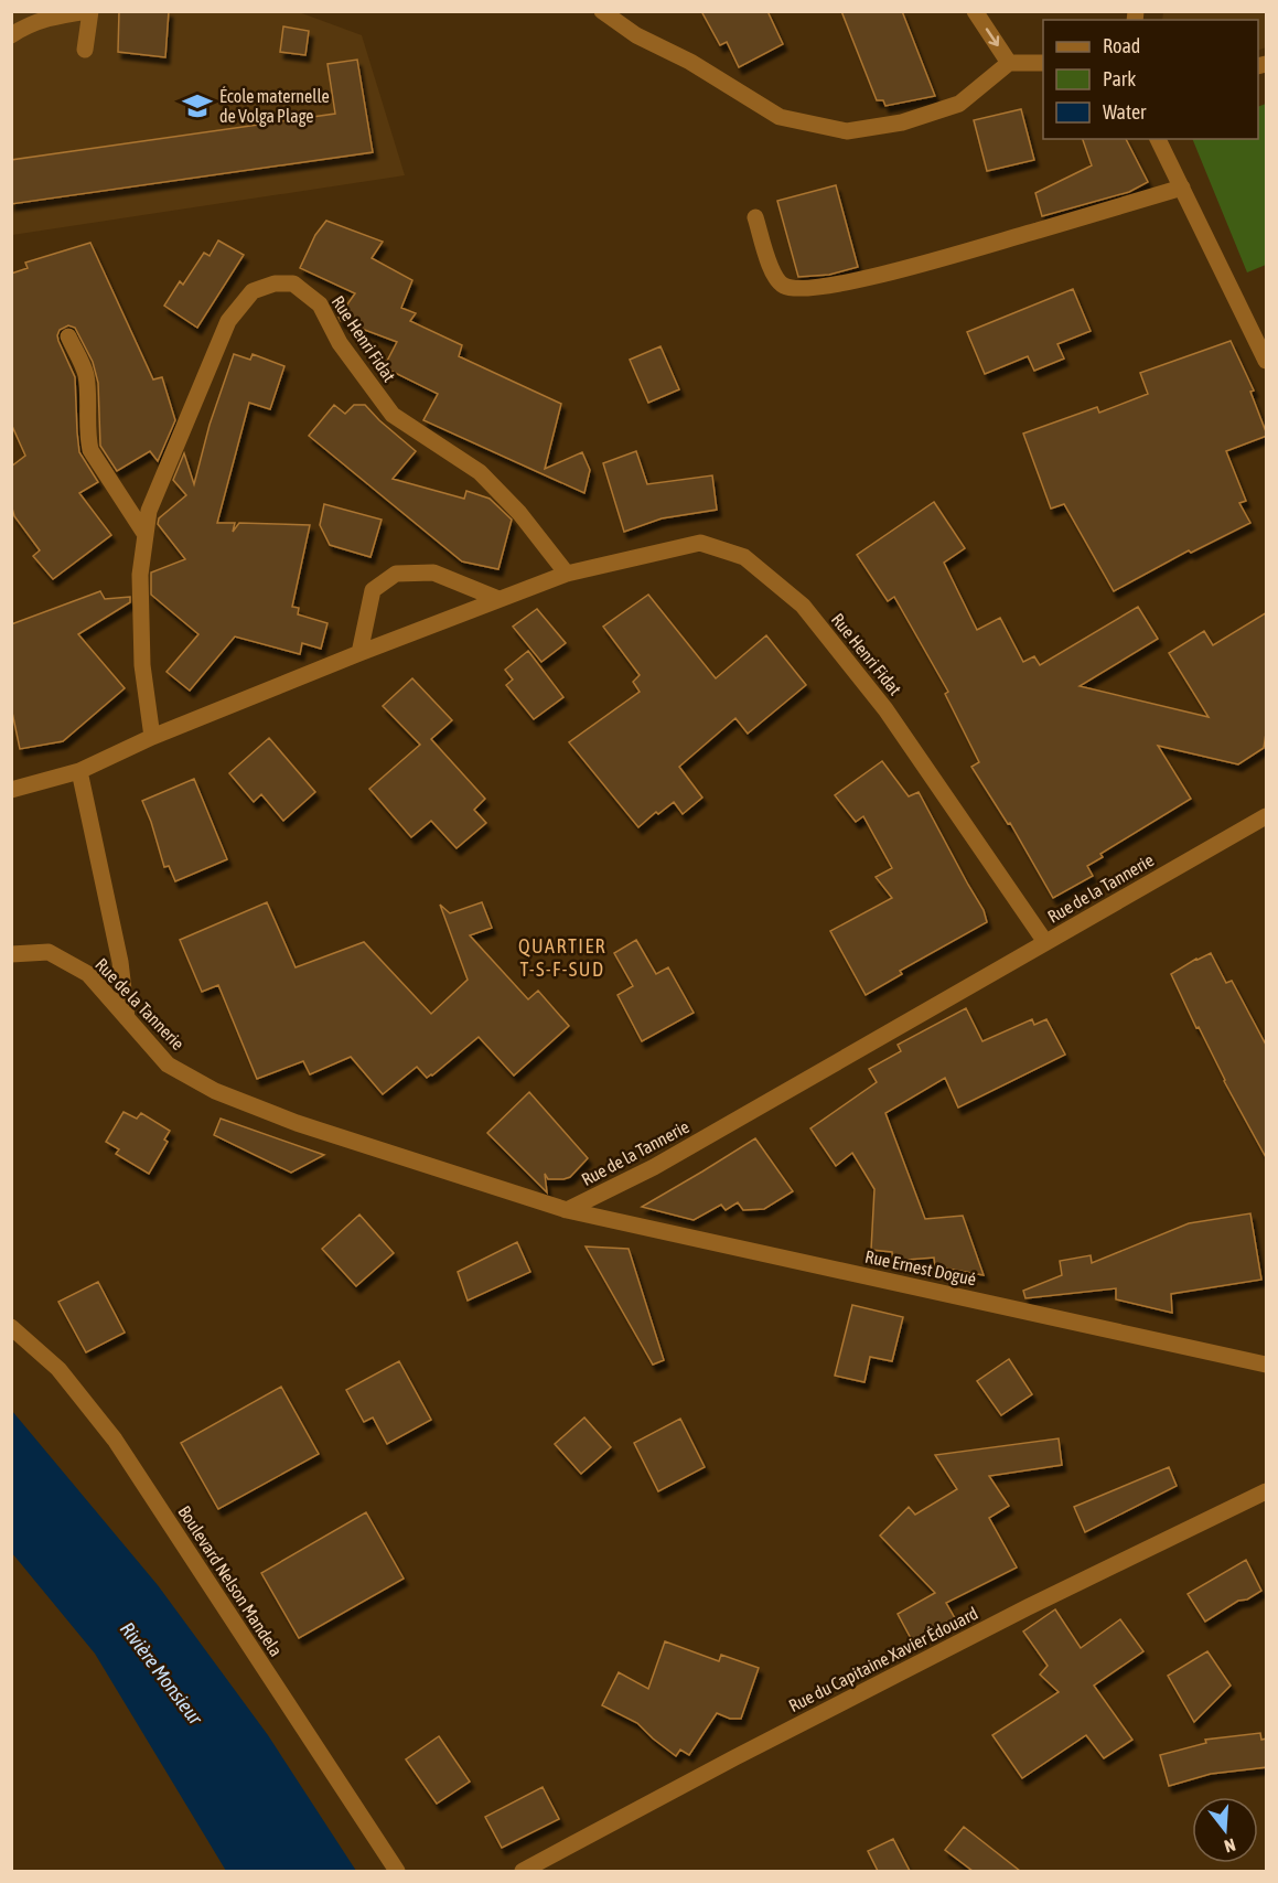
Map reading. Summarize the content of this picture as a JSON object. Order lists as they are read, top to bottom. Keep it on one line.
{"streets":{"street":["Rue Henri Fidat","Rue de la Tannerie","Rue Ernest Dogué","Boulevard Nelson Mandela","Rue du Capitaine Xavier Édouard"]},"crossings":[["Rue Henri Fidat","Rue de la Tannerie"],["Rue de la Tannerie","Rue Ernest Dogué"]],"districts":["QUARTIER T-S-F-SUD"],"water":["Rivière Monsieur"],"places":{"school or university":["École maternelle de Volga Plage"]},"legend":["Road","Park","Water"],"north":"bottom"}
